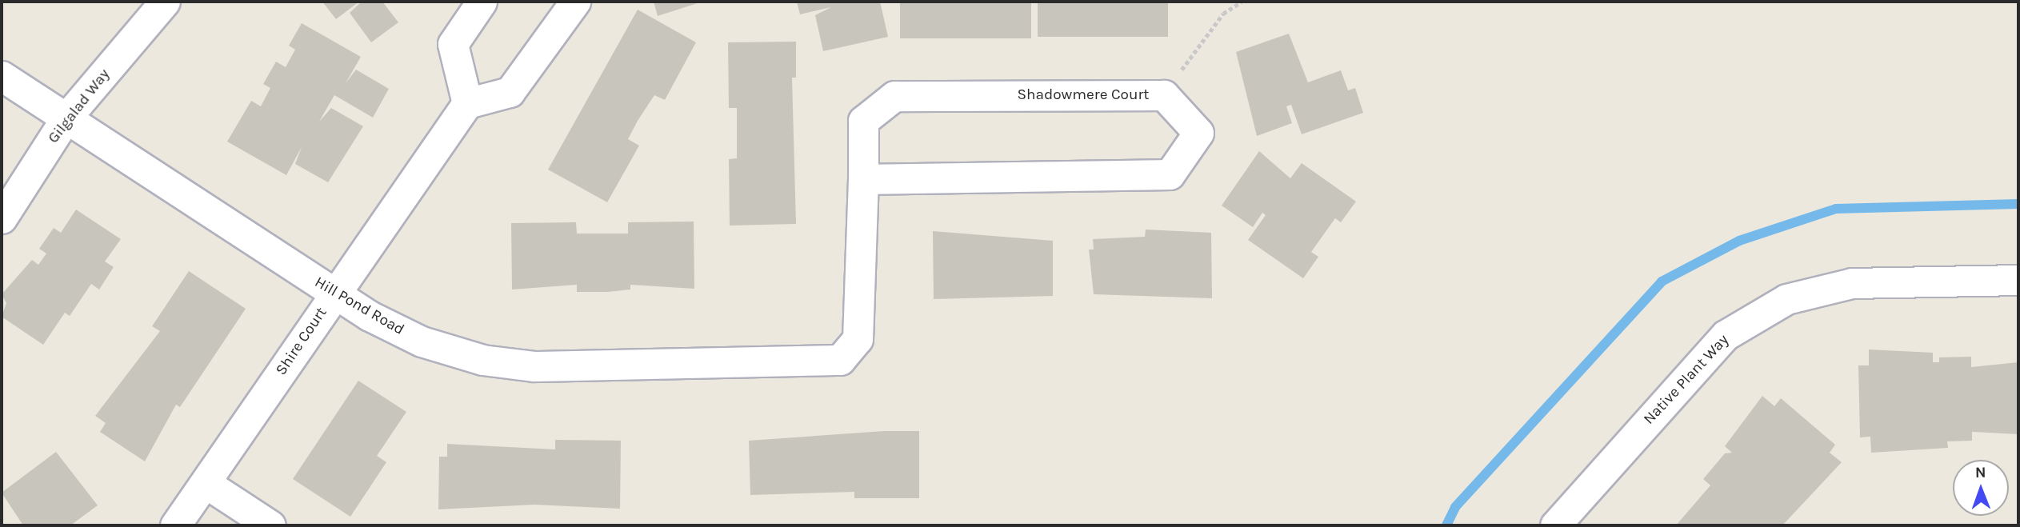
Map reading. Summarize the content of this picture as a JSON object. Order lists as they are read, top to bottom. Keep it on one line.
{"streets":{"street":["Shadowmere Court","Gilgalad Way","Hill Pond Road","Shire Court","Native Plant Way"]},"crossings":[["Shadowmere Court","Hill Pond Road"],["Gilgalad Way","Hill Pond Road"],["Hill Pond Road","Shire Court"]],"north":"top"}
